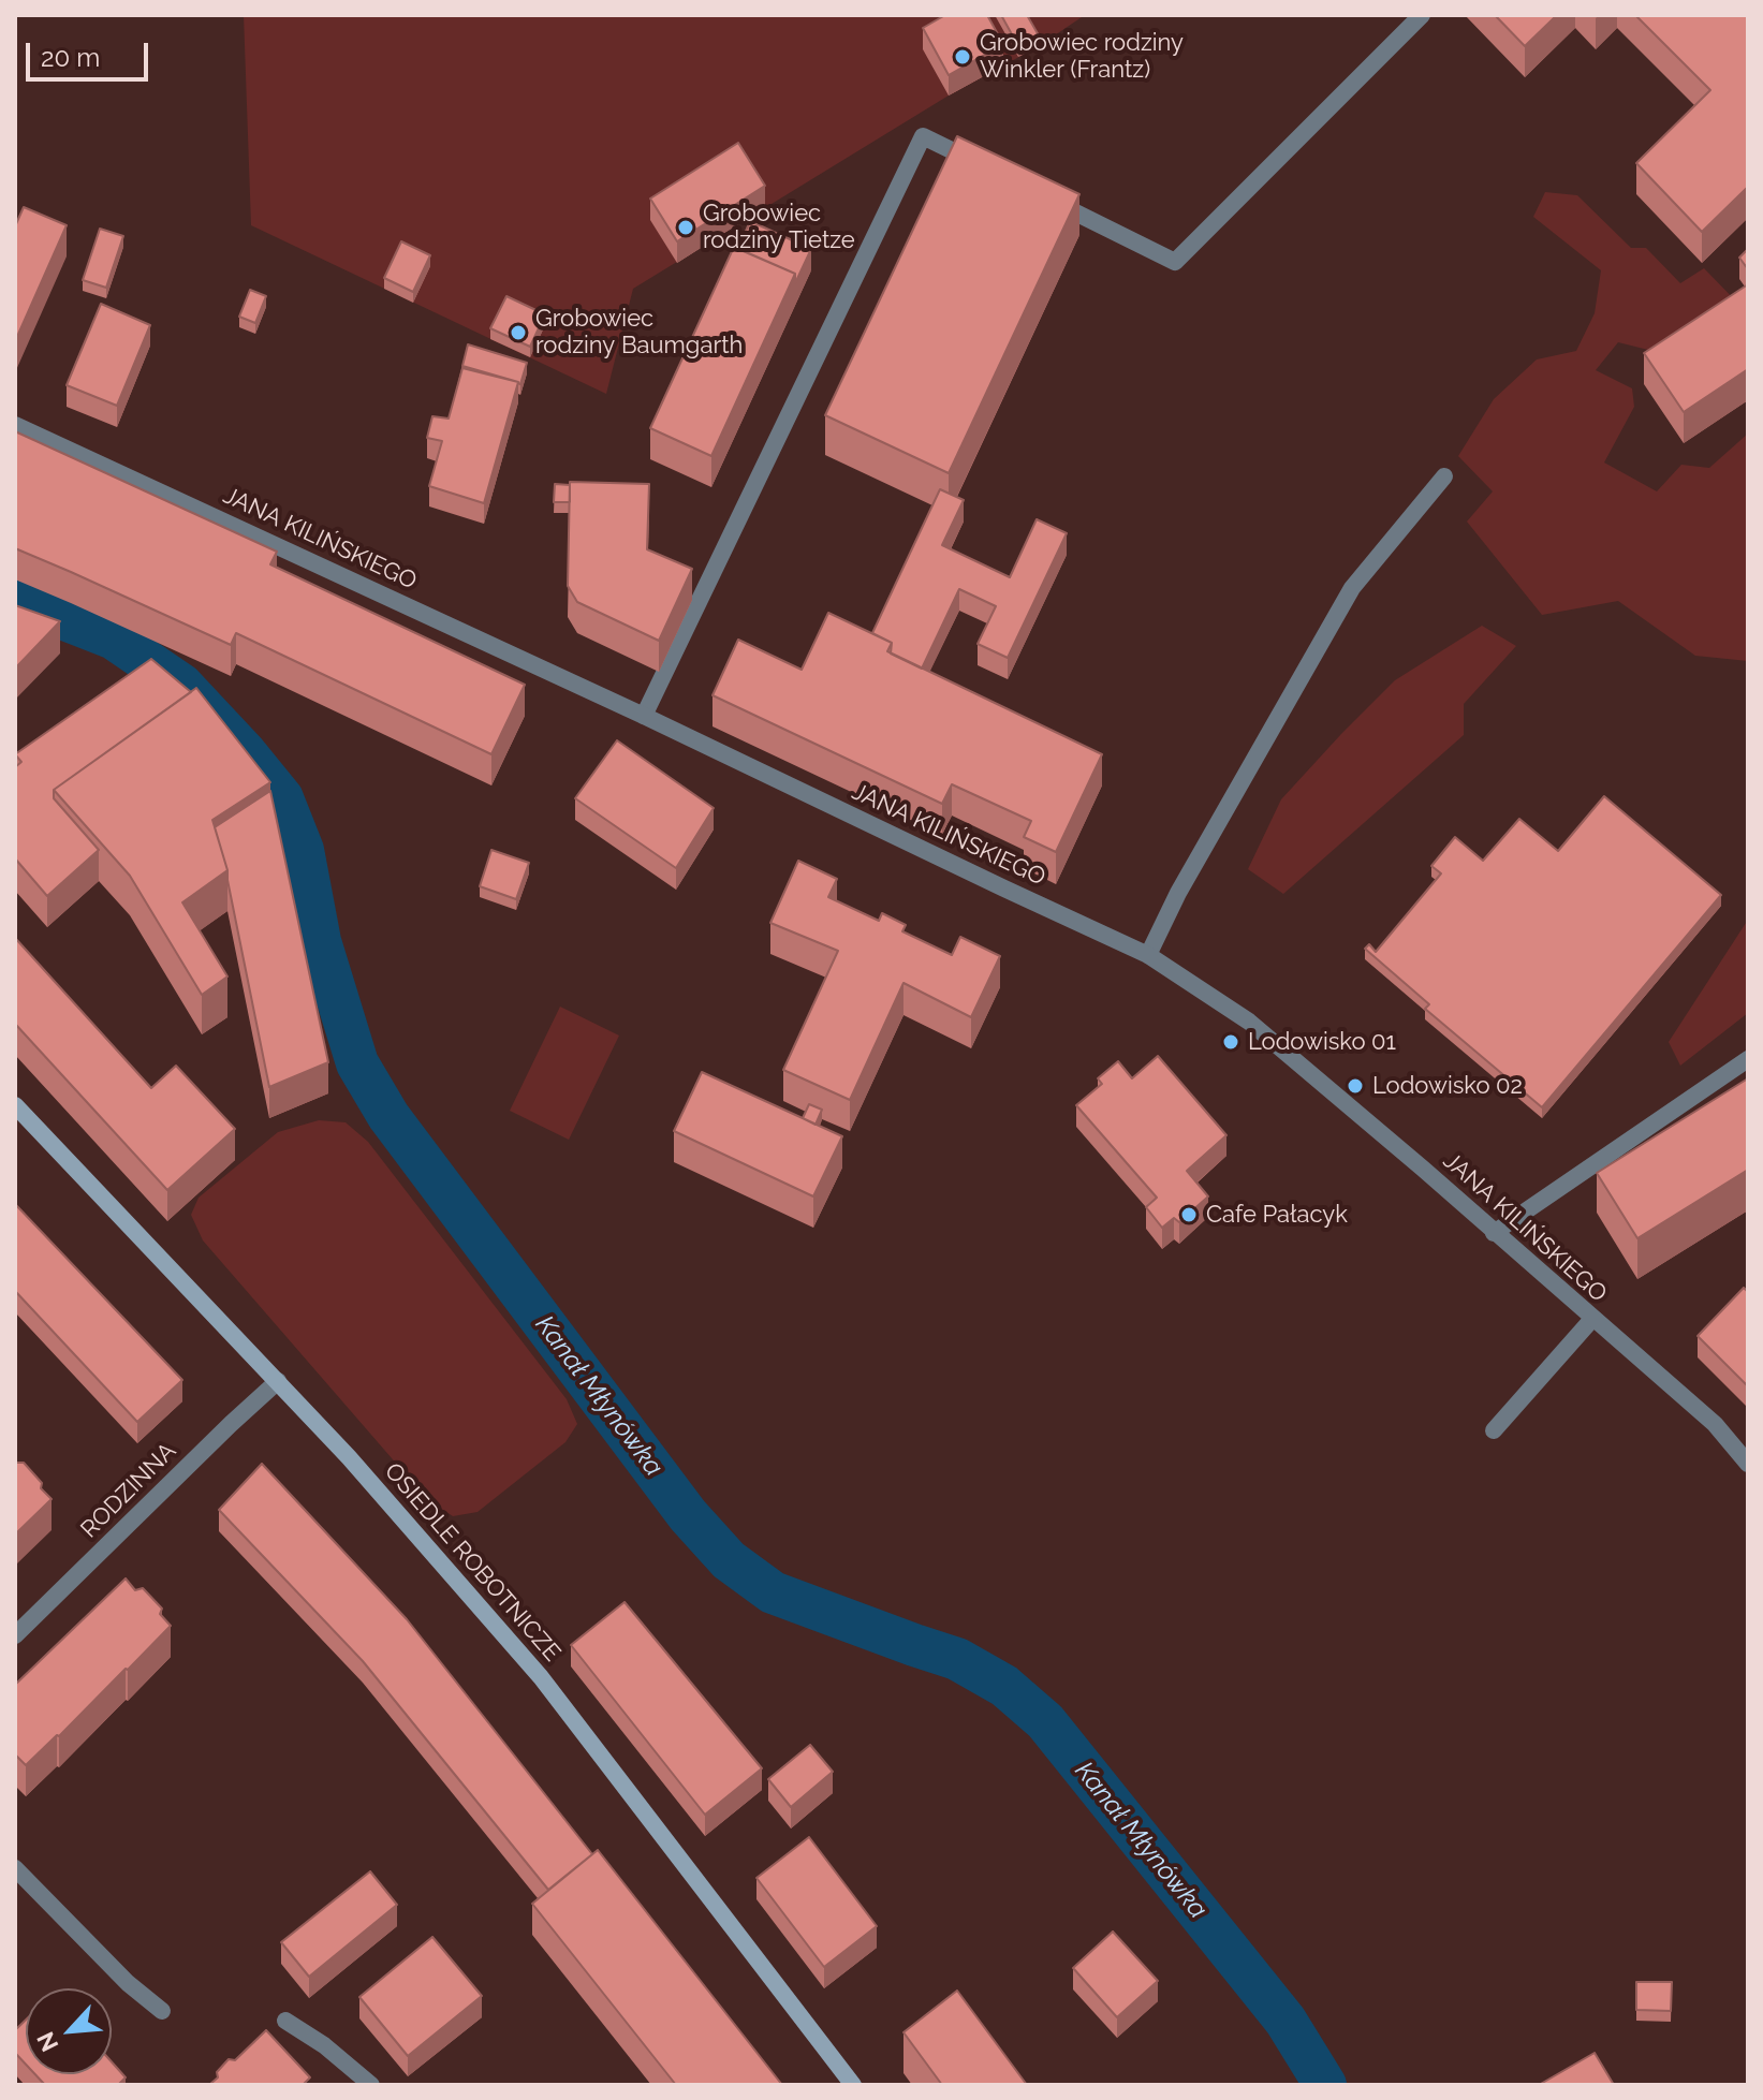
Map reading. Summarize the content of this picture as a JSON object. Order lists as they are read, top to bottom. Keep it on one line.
{"streets":{"street":["JANA KILIŃSKIEGO","RODZINNA","OSIEDLE ROBOTNICZE"]},"crossings":[["RODZINNA","OSIEDLE ROBOTNICZE"]],"water":["Kanał Młynówka"],"places":["Grobowiec rodziny Winkler (Frantz)","Grobowiec rodziny Tietze","Grobowiec rodziny Baumgarth","Lodowisko 01","Lodowisko 02","Cafe Pałacyk"],"scale_bar":"20 m","north":"bottom left"}
